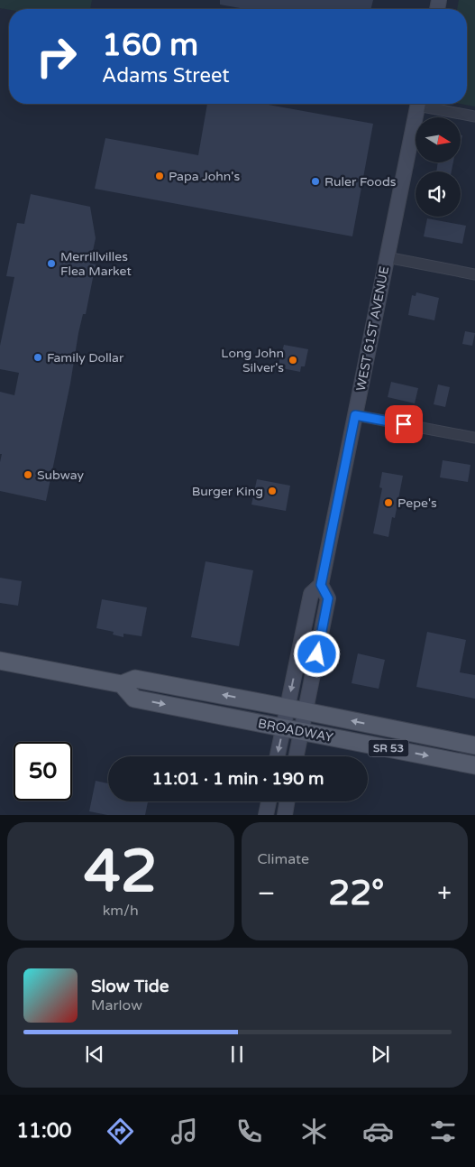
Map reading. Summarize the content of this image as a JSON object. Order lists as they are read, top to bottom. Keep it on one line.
{"streets":{"main road":["WEST 61ST AVENUE","BROADWAY","SR 53"]},"crossings":[["WEST 61ST AVENUE","BROADWAY"]],"places":["Papa John's","Ruler Foods","Merrillvilles Flea Market","Family Dollar","Long John Silver's","Subway","Burger King","Pepe's"],"north":"right","page":{"turn":["160 m","Adams Street"],"limit":"50","trip":"11:01 · 1 min · 190 m","tile":[["42","km/h"],"Climate"],"heat":["−","22°","+"],"song":["Slow Tide","Marlow"],"tabs":"11:00"}}
